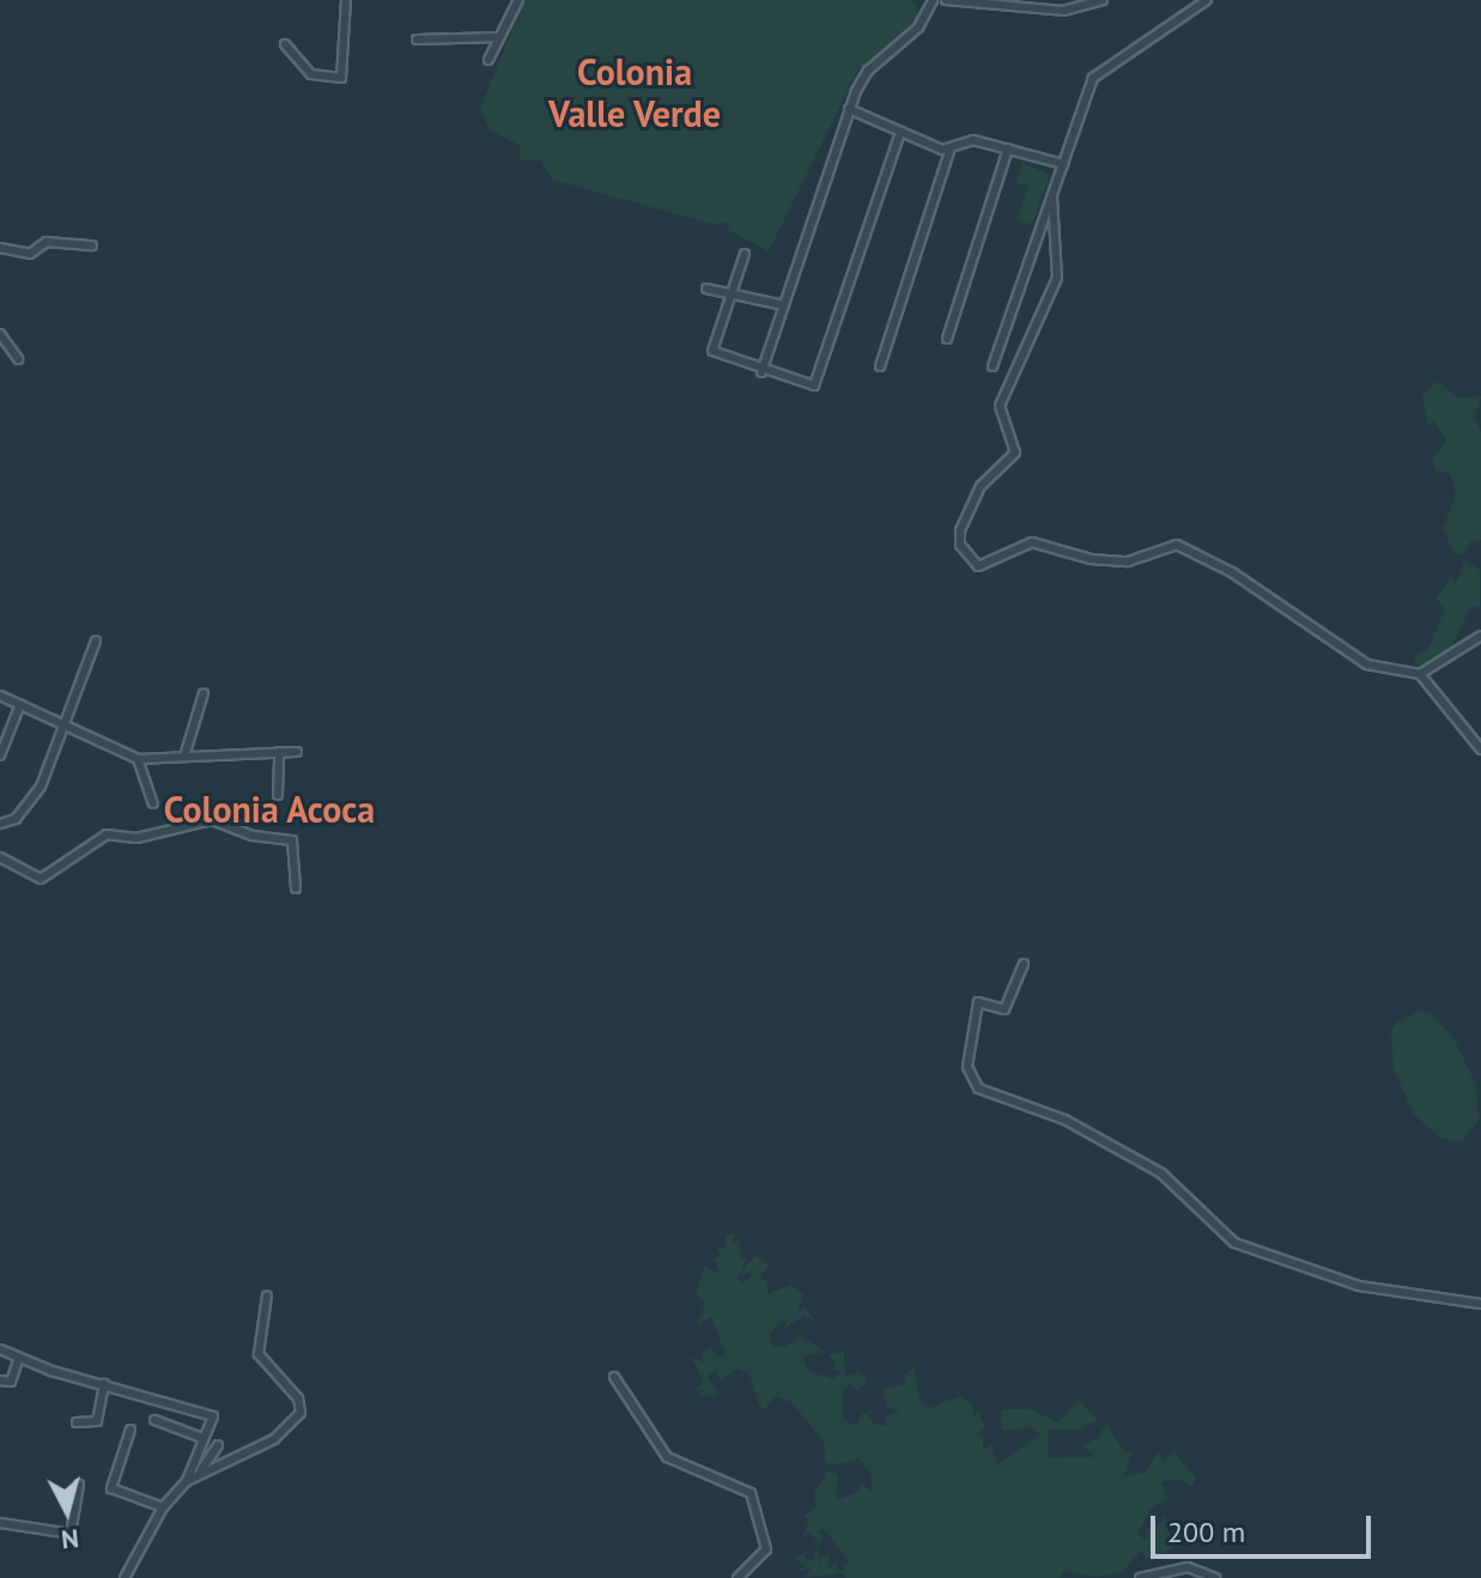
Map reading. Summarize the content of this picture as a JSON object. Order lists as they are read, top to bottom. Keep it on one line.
{"districts":["Colonia Valle Verde","Colonia Acoca"],"scale_bar":"200 m","north":"bottom"}
